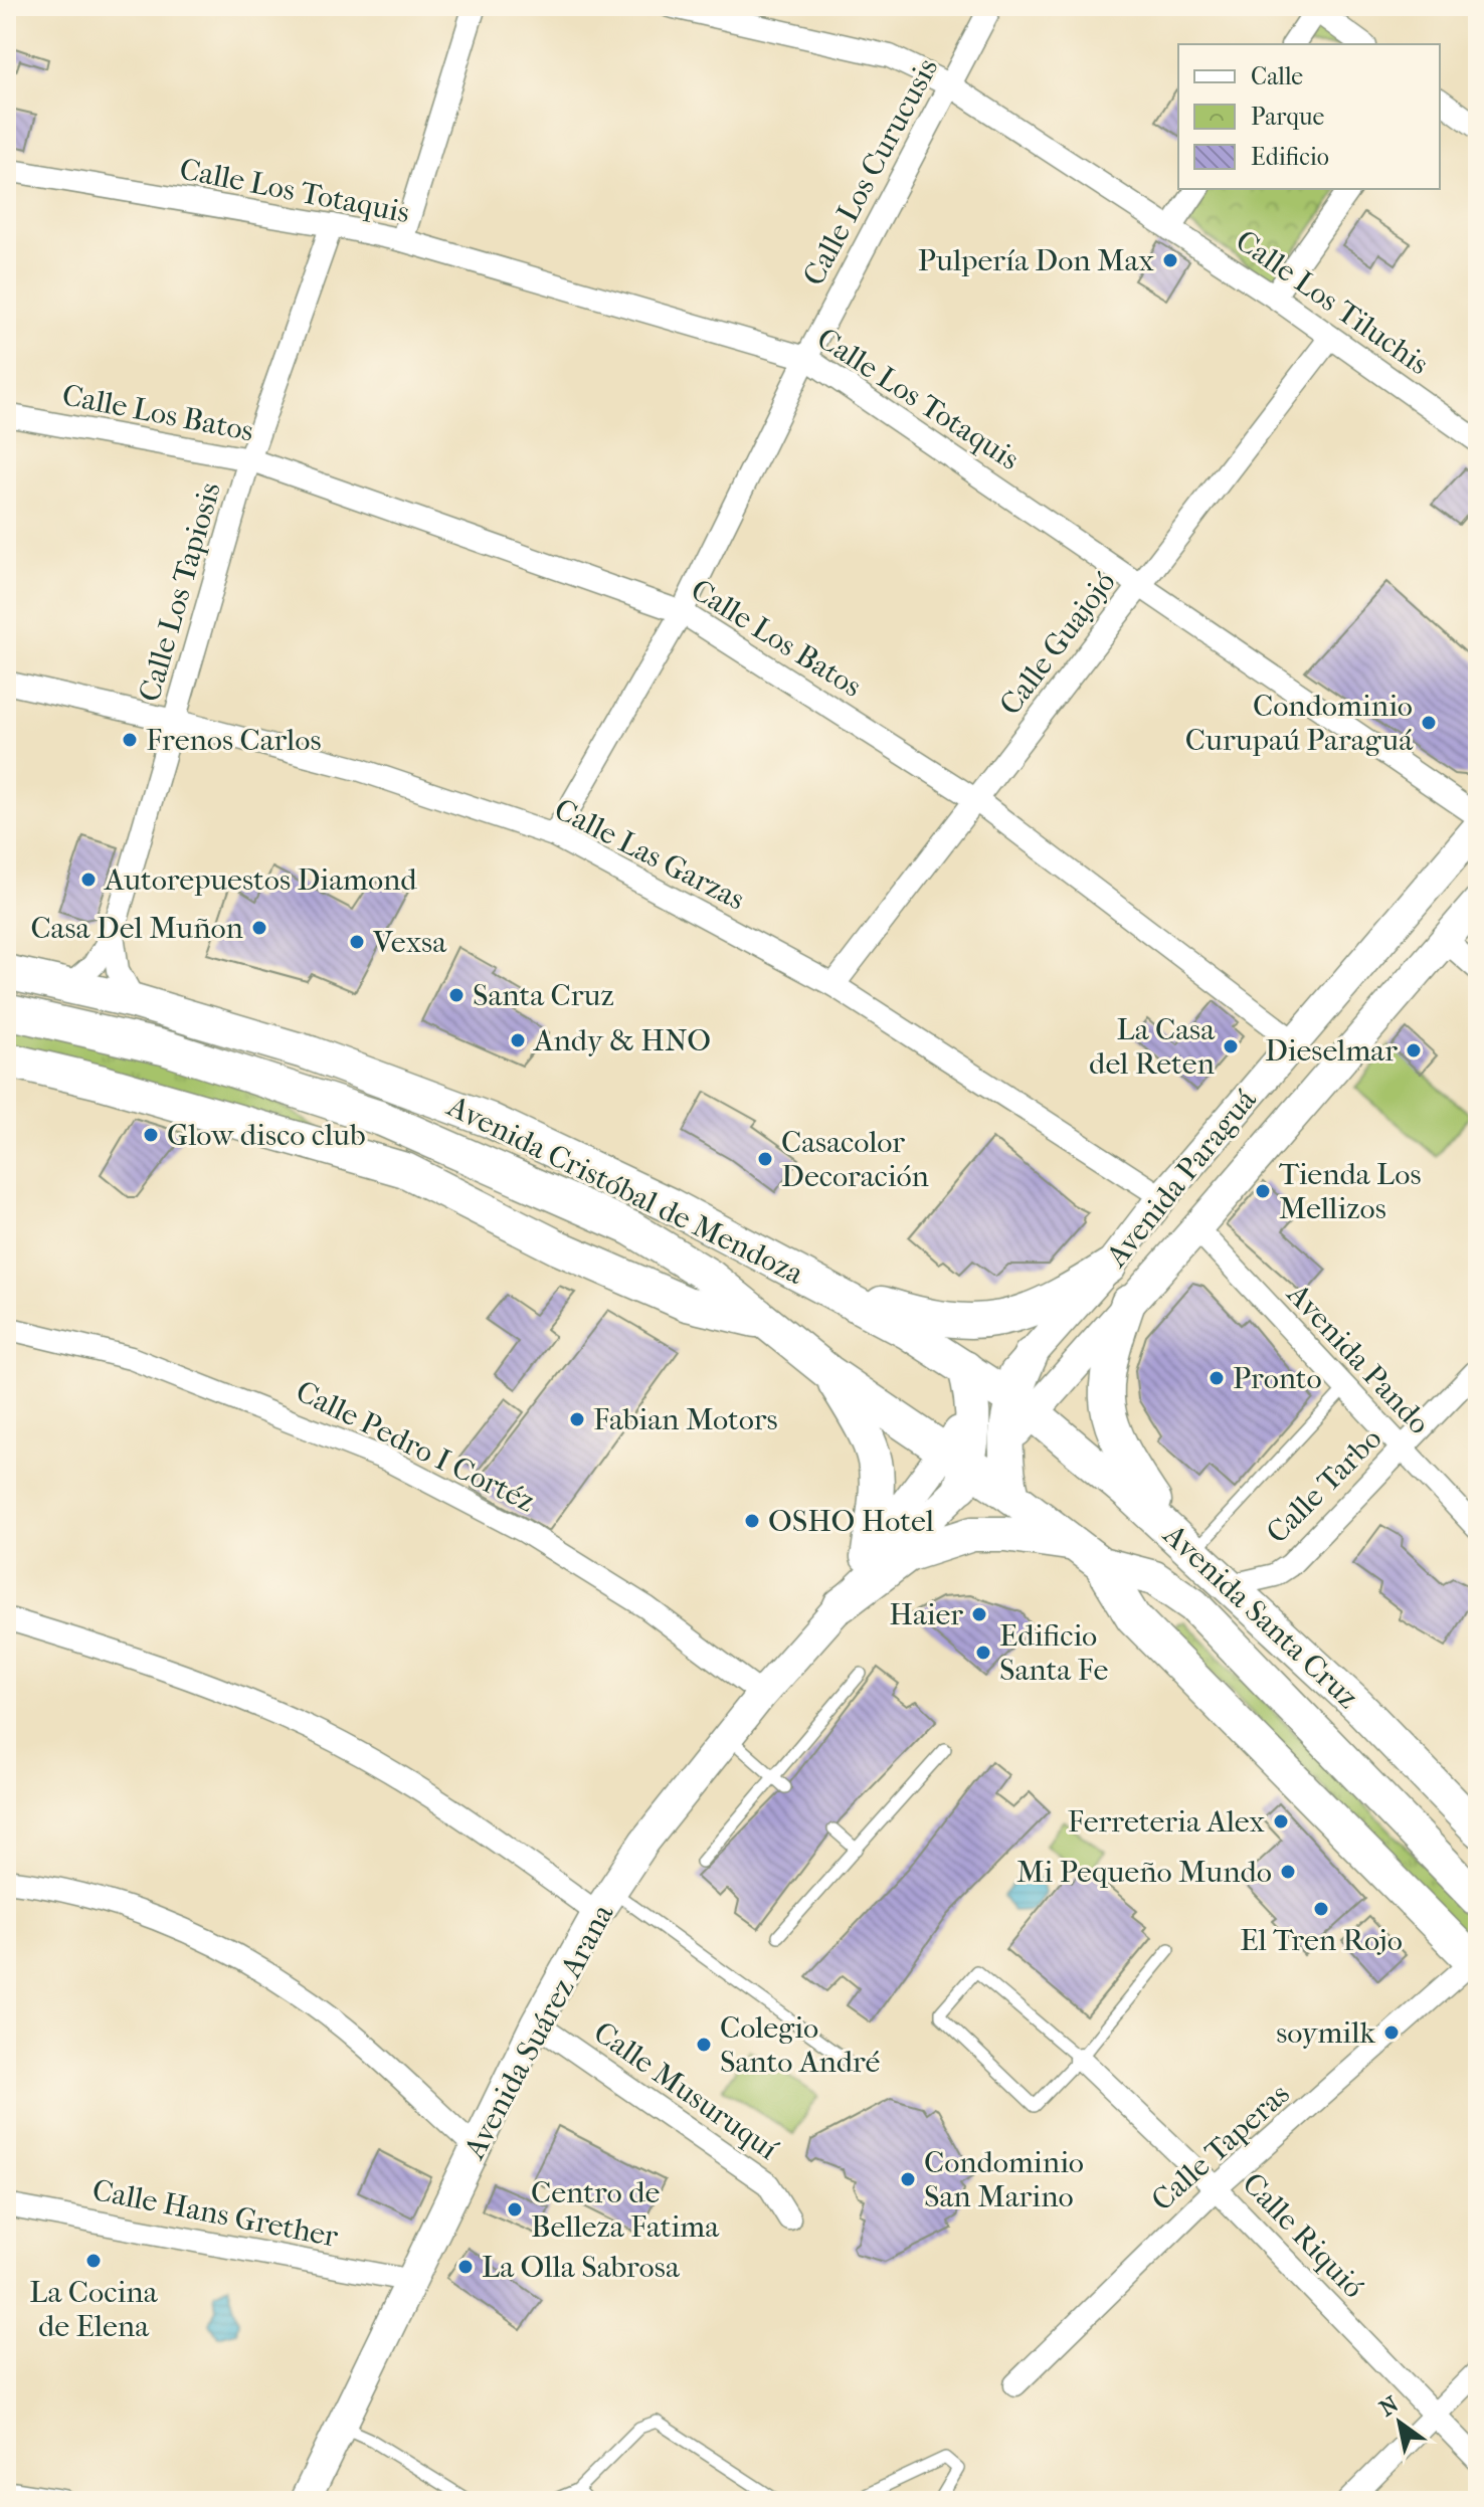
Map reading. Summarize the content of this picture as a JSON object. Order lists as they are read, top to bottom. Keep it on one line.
{"streets":{"main road":["Avenida Paraguá","Avenida Cristóbal de Mendoza","Avenida Santa Cruz","Avenida Suárez Arana"],"street":["Calle Los Curucusis","Calle Los Totaquis","Calle Los Tiluchis","Calle Los Batos","Calle Los Tapiosis","Calle Guajojó","Calle Las Garzas","Avenida Pando","Calle Pedro I Cortéz","Calle Tarbo","Calle Musuruquí","Calle Taperas","Calle Hans Grether","Calle Riquió"]},"crossings":[["Calle Los Curucusis","Calle Los Totaquis"],["Calle Los Curucusis","Calle Los Tiluchis"],["Calle Los Curucusis","Calle Los Batos"],["Calle Los Curucusis","Calle Las Garzas"],["Calle Los Totaquis","Calle Los Tapiosis"],["Calle Los Totaquis","Calle Guajojó"],["Calle Los Tiluchis","Calle Guajojó"],["Calle Los Batos","Calle Los Tapiosis"],["Calle Los Batos","Calle Guajojó"],["Calle Los Batos","Avenida Paraguá"],["Calle Los Tapiosis","Calle Las Garzas"],["Calle Los Tapiosis","Avenida Cristóbal de Mendoza"],["Calle Guajojó","Calle Las Garzas"],["Calle Las Garzas","Avenida Paraguá"],["Avenida Paraguá","Avenida Cristóbal de Mendoza"],["Avenida Paraguá","Avenida Pando"],["Avenida Paraguá","Avenida Santa Cruz"],["Avenida Cristóbal de Mendoza","Avenida Santa Cruz"],["Avenida Cristóbal de Mendoza","Avenida Suárez Arana"],["Avenida Pando","Calle Tarbo"],["Calle Pedro I Cortéz","Avenida Suárez Arana"],["Calle Tarbo","Avenida Santa Cruz"],["Avenida Santa Cruz","Avenida Suárez Arana"],["Avenida Santa Cruz","Calle Taperas"],["Avenida Suárez Arana","Calle Musuruquí"],["Avenida Suárez Arana","Calle Hans Grether"],["Calle Taperas","Calle Riquió"]],"places":["Pulpería Don Max","Condominio Curupaú Paraguá","Frenos Carlos","Autorepuestos Diamond","Casa Del Muñon","Vexsa","Santa Cruz","Andy & HNO","La Casa del Reten","Dieselmar","Glow disco club","Casacolor Decoración","Tienda Los Mellizos","Pronto","Fabian Motors","OSHO Hotel","Haier","Edificio Santa Fe","Ferreteria Alex","Mi Pequeño Mundo","El Tren Rojo","soymilk","Colegio Santo André","Condominio San Marino","Centro de Belleza Fatima","La Cocina de Elena","La Olla Sabrosa"],"legend":["Calle","Parque","Edificio"],"north":"top left"}
